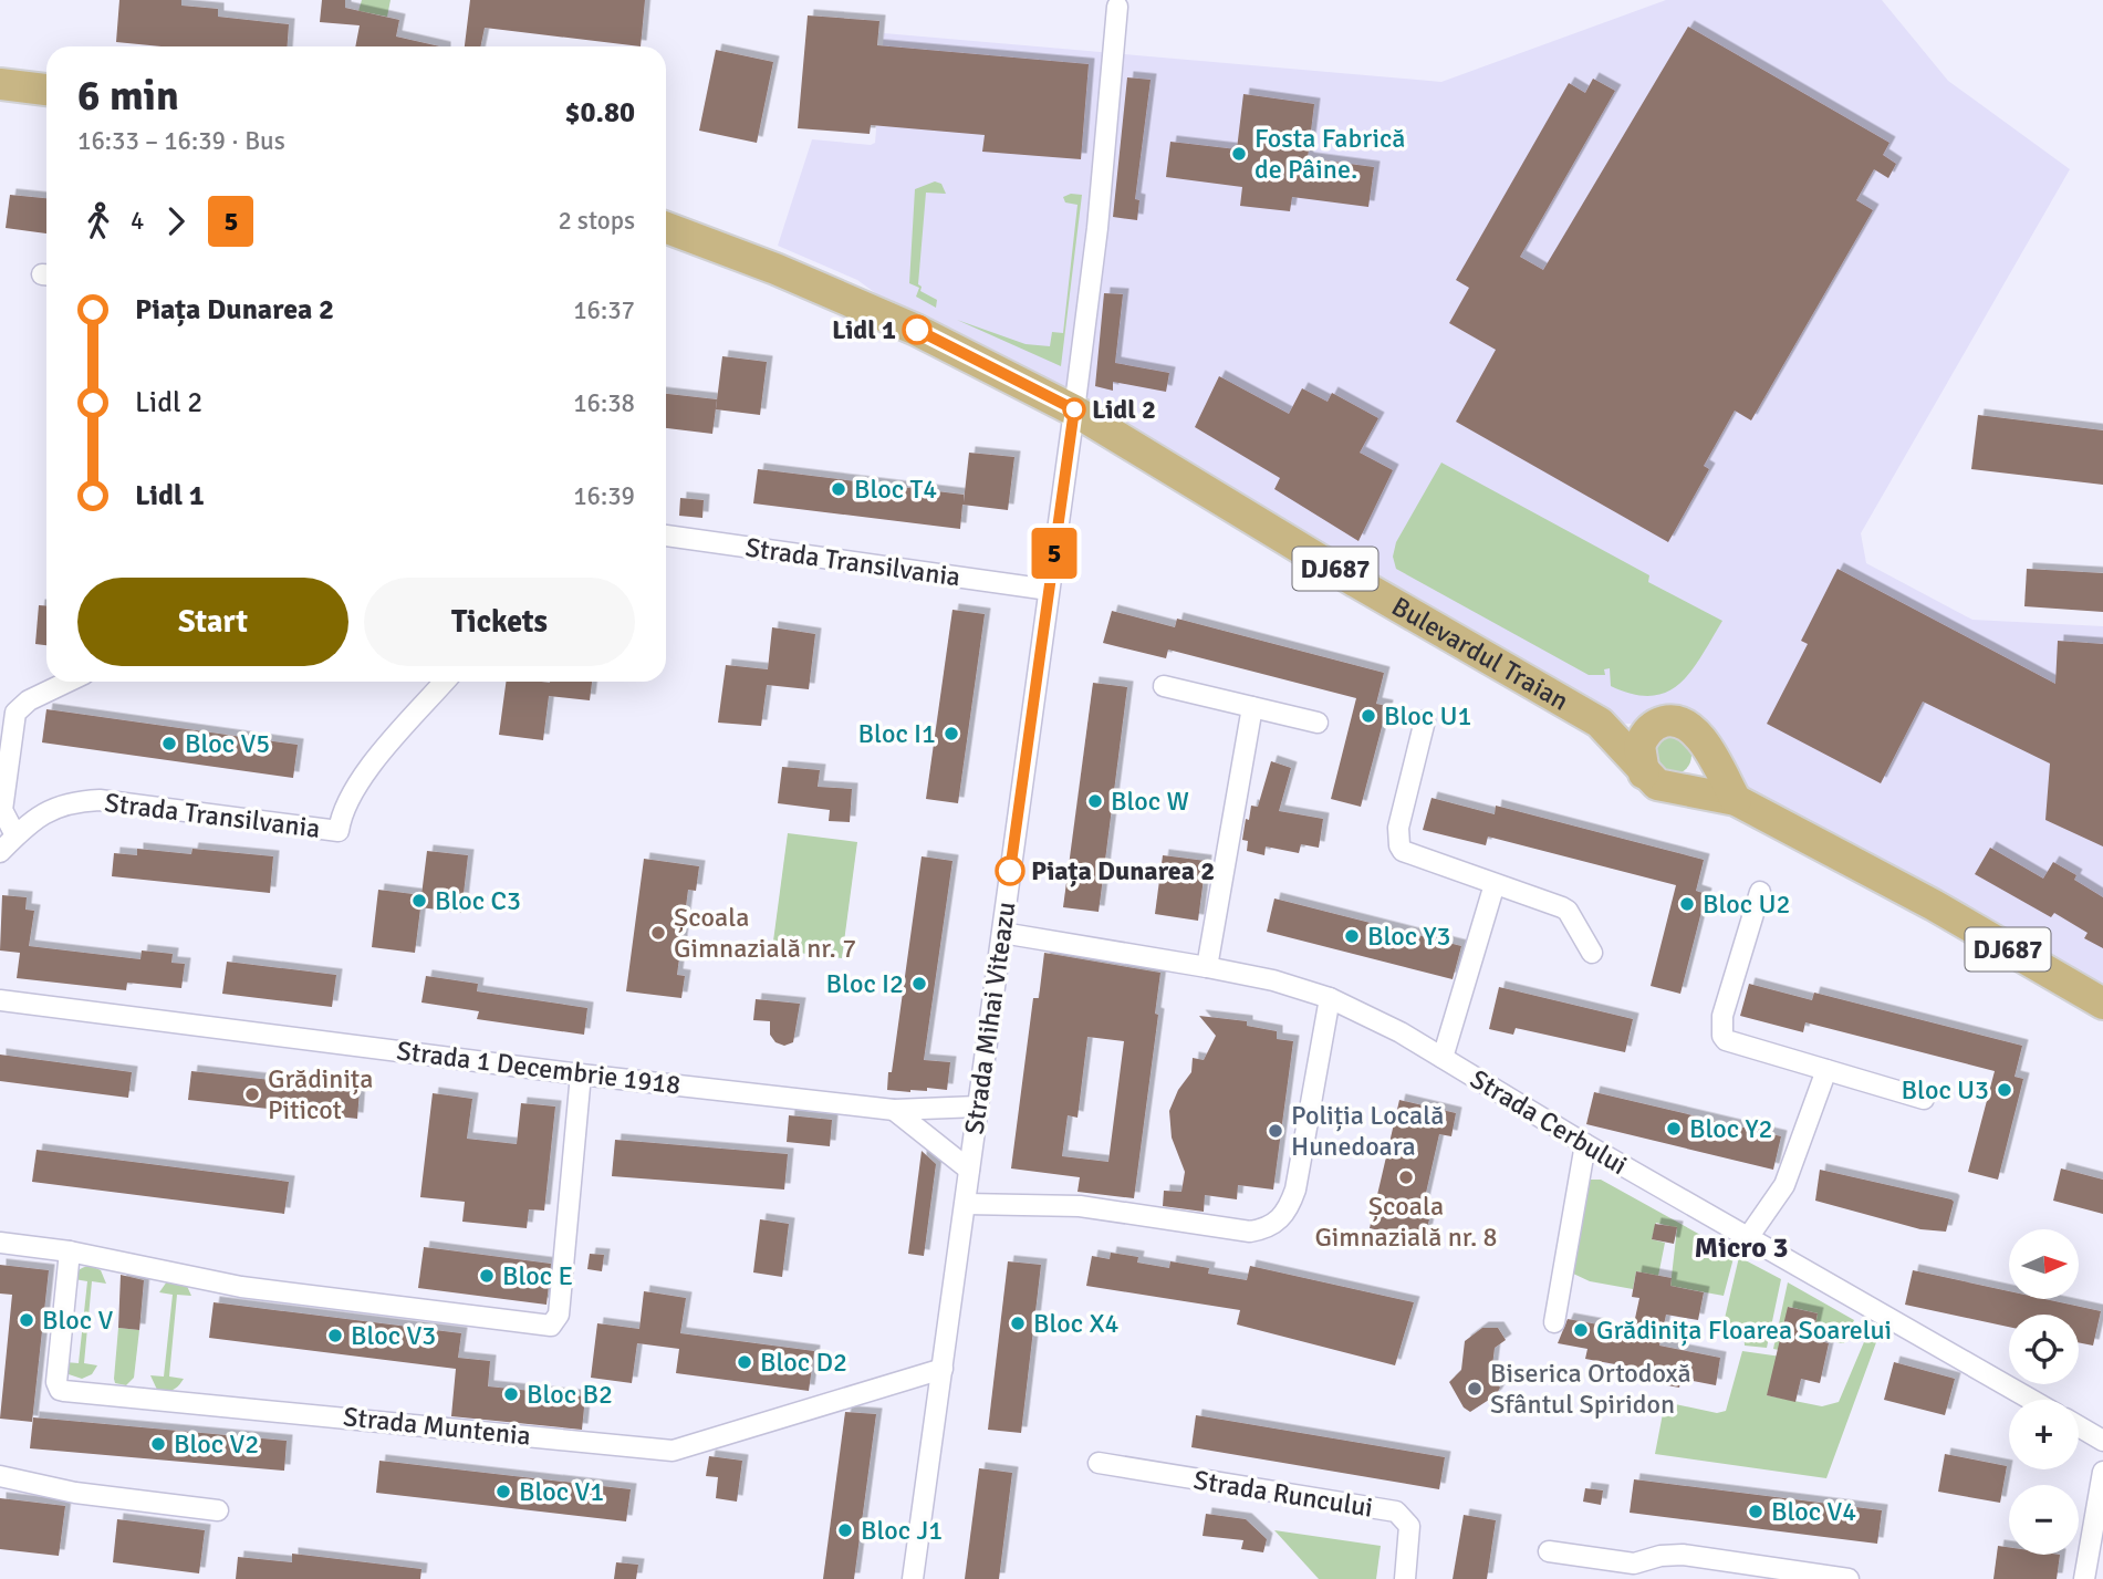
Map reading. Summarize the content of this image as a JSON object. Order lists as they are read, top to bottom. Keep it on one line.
{"streets":{"main road":["DJ687","Bulevardul Traian"],"street":["Strada Transilvania","Strada Mihai Viteazu","Strada 1 Decembrie 1918","Strada Cerbului","Strada Muntenia","Strada Runcului"]},"crossings":[["Strada Transilvania","Strada Mihai Viteazu"],["Bulevardul Traian","Strada Mihai Viteazu"],["Strada Mihai Viteazu","Strada 1 Decembrie 1918"],["Strada Mihai Viteazu","Strada Cerbului"],["Strada Mihai Viteazu","Strada Muntenia"]],"districts":["Micro 3"],"places":["Fosta Fabrică de Pâine.","Lidl 1","Lidl 2","Bloc T4","Bloc U1","Bloc I1","Bloc V5","Bloc W","Piața Dunarea 2","Bloc C3","Bloc U2","Școala Gimnazială nr. 7","Bloc Y3","Bloc I2","Bloc U3","Grădinița Piticot","Bloc Y2","Poliția Locală Hunedoara","Școala Gimnazială nr. 8","Bloc E","Bloc V","Bloc X4","Grădinița Floarea Soarelui","Bloc V3","Bloc D2","Biserica Ortodoxă Sfântul Spiridon","Bloc B2","Bloc V2","Bloc V1","Bloc V4","Bloc J1"],"lines":["bus line 5"],"north":"right","page":{"on_map":"5","heading":["6 min","16:33 – 16:39 · Bus","$0.80"],"legs":["4","5","2 stops"],"list":[{"name":"Piața Dunarea 2","value":"16:37"},{"name":"Lidl 2","value":"16:38"},{"name":"Lidl 1","value":"16:39"}],"buttons":["Start","Tickets"],"map_buttons":["+","−"]}}
